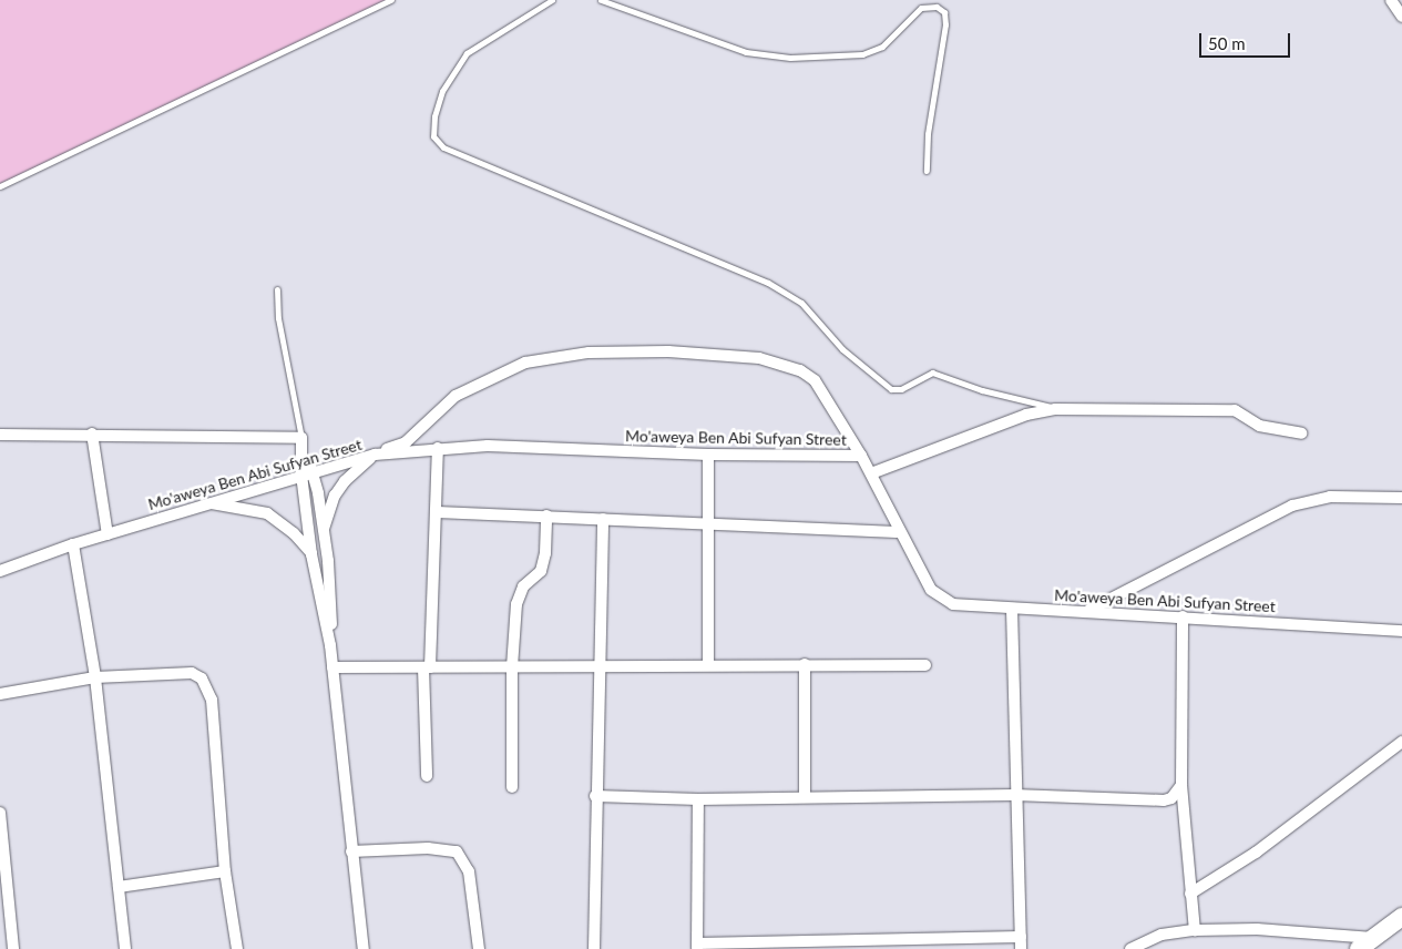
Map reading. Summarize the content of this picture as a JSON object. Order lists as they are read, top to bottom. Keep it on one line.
{"streets":{"street":["Mo'aweya Ben Abi Sufyan Street"]},"scale_bar":"50 m"}
